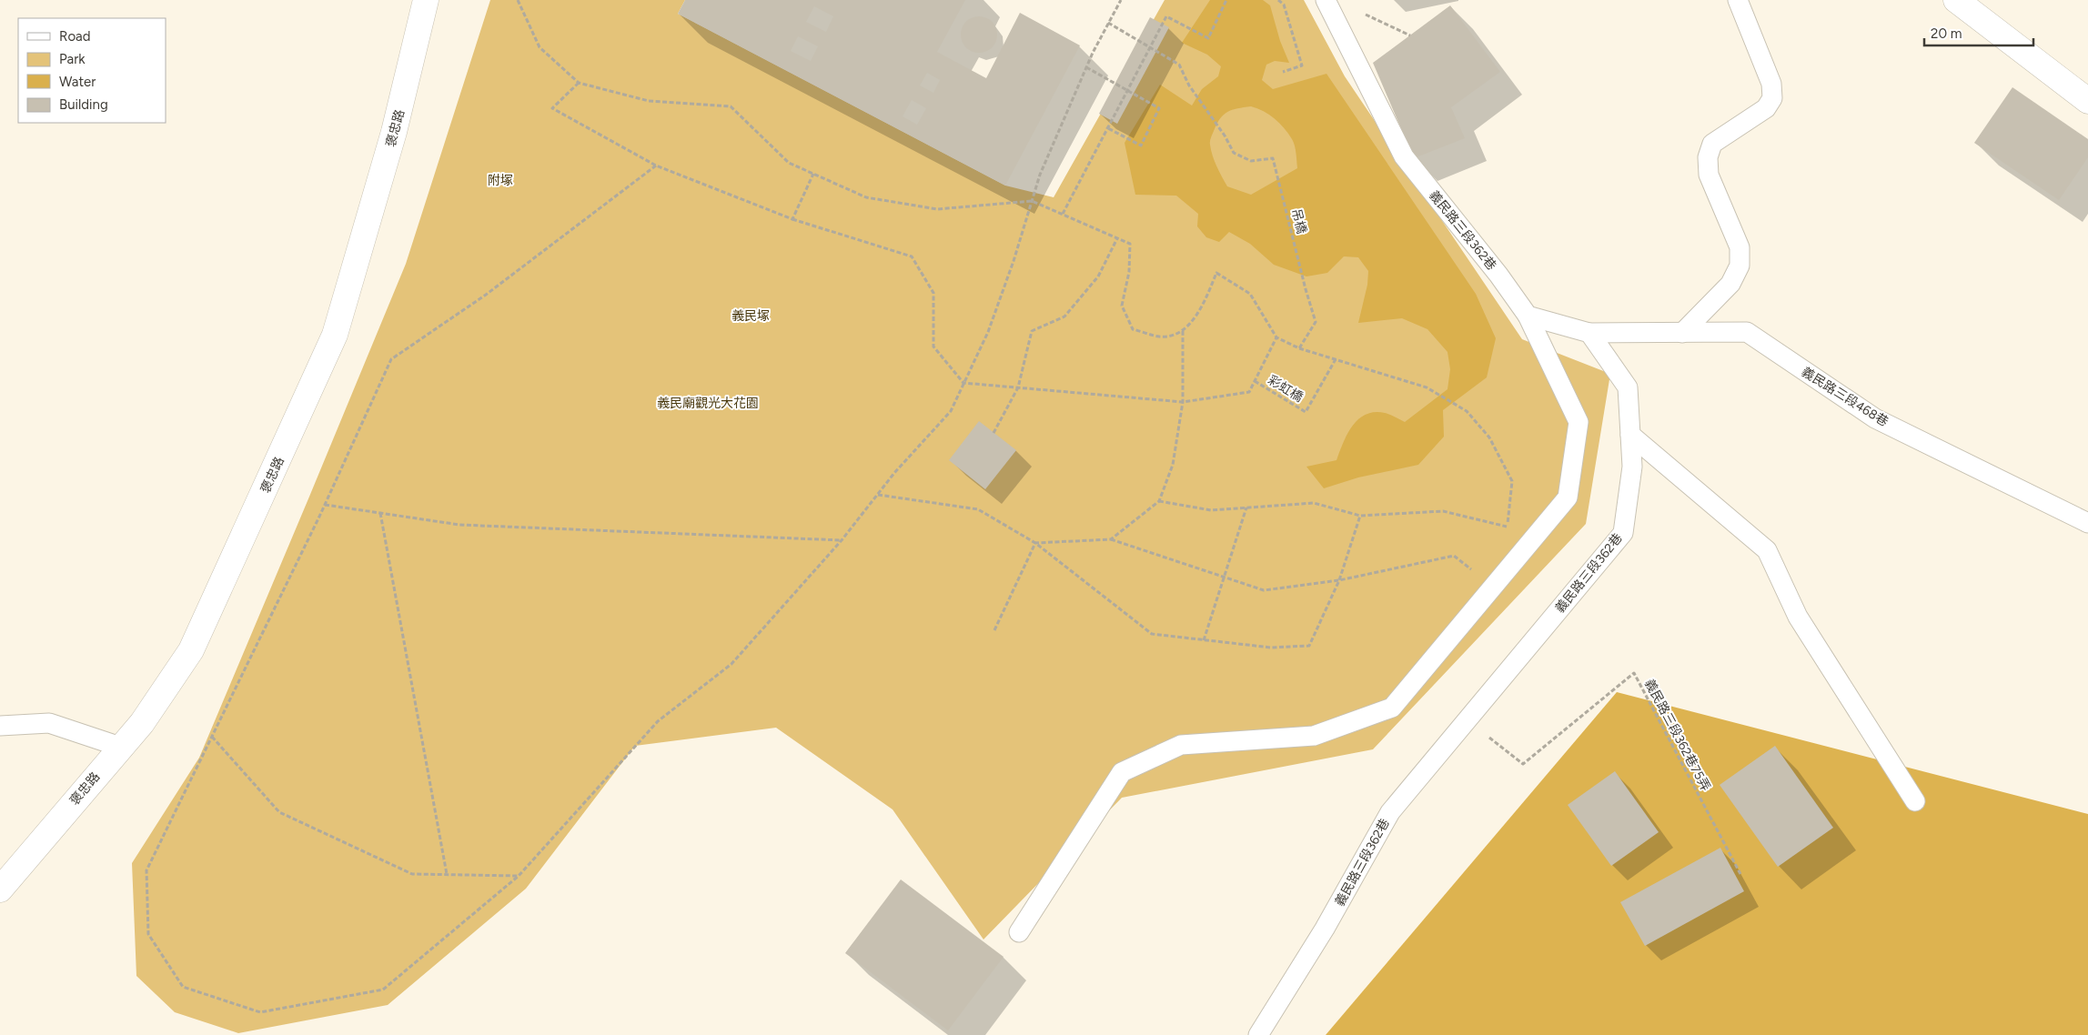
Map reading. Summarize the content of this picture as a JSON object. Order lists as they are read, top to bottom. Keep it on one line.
{"streets":{"street":["褒忠路"],"lane":["義民路三段362巷","義民路三段468巷"],"path":["吊橋","彩虹橋","義民路三段362巷75弄"]},"crossings":[["義民路三段362巷","義民路三段468巷"],["義民路三段362巷","義民路三段362巷75弄"]],"parks":["附塚","義民塚","義民廟觀光大花園"],"legend":["Road","Park","Water","Building"],"scale_bar":"20 m"}
